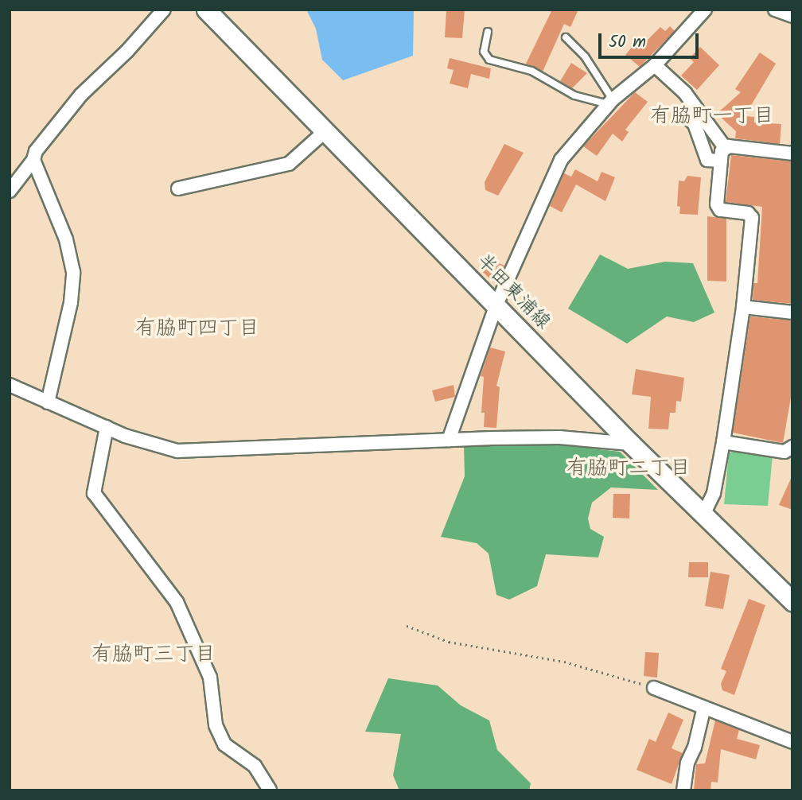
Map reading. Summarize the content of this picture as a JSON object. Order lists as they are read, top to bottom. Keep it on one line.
{"streets":{"main road":["半田東浦線"]},"districts":["有脇町一丁目","有脇町四丁目","有脇町二丁目","有脇町三丁目"],"scale_bar":"50 m"}
